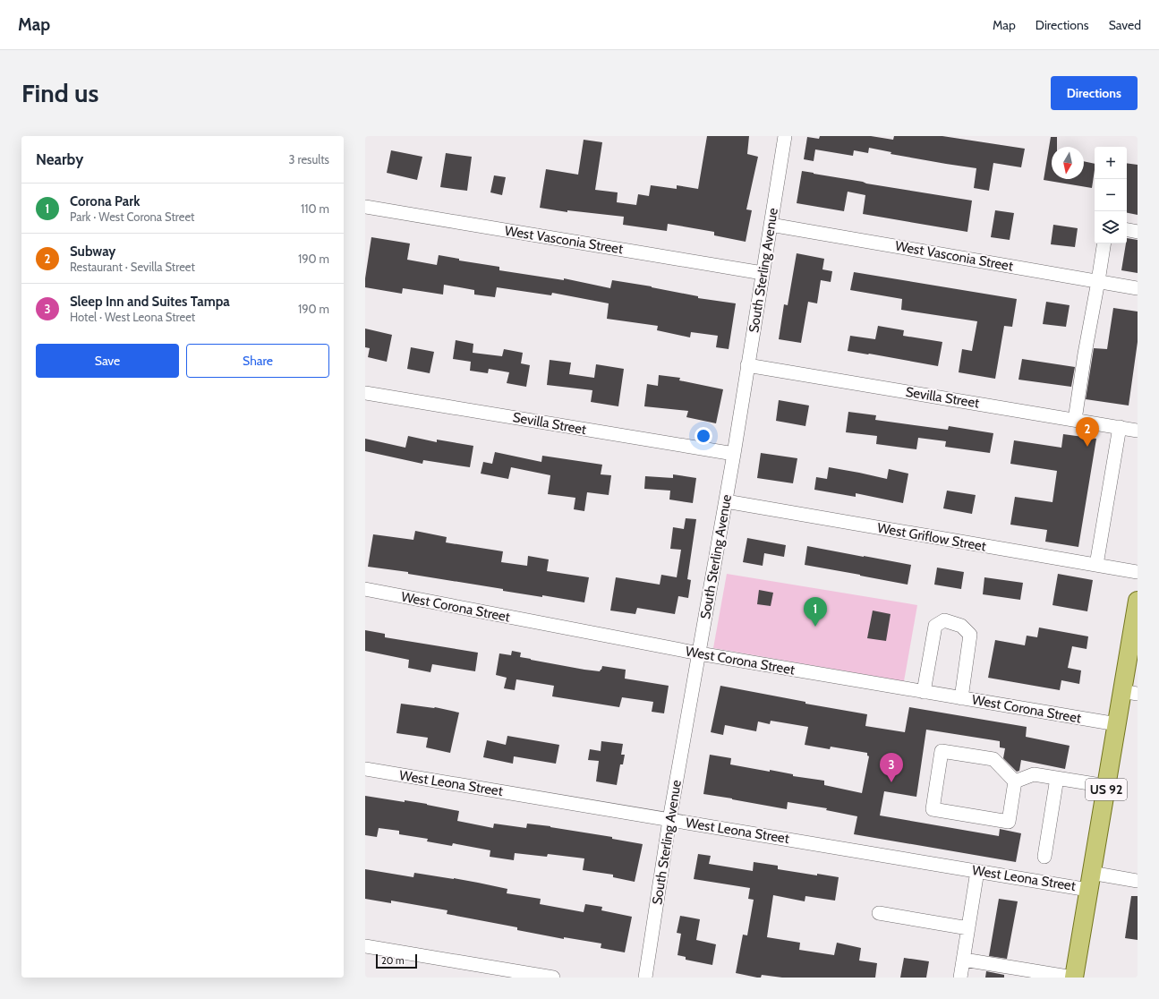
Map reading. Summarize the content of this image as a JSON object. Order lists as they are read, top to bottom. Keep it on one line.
{"streets":{"main road":["US 92"],"street":["West Vasconia Street","South Sterling Avenue","Sevilla Street","West Griflow Street","West Corona Street","West Leona Street"]},"crossings":[["West Vasconia Street","South Sterling Avenue"],["South Sterling Avenue","Sevilla Street"],["South Sterling Avenue","West Griflow Street"],["South Sterling Avenue","West Corona Street"],["South Sterling Avenue","West Leona Street"],["West Corona Street","US 92"],["West Leona Street","US 92"]],"scale_bar":"20 m","north":"bottom","page":{"header":"Map","nav":["Map","Directions","Saved"],"buttons":["Directions",["Save","Share"]],"title":"Find us","heading":["Nearby","3 results"],"map_buttons":["+","−"],"list":[{"mark":"1","name":"Corona Park","note":"Park · West Corona Street","value":"110 m"},{"mark":"2","name":"Subway","note":"Restaurant · Sevilla Street","value":"190 m"},{"mark":"3","name":"Sleep Inn and Suites Tampa","note":"Hotel · West Leona Street","value":"190 m"}],"pins":["2","1","3"],"scale":"20 m"}}
